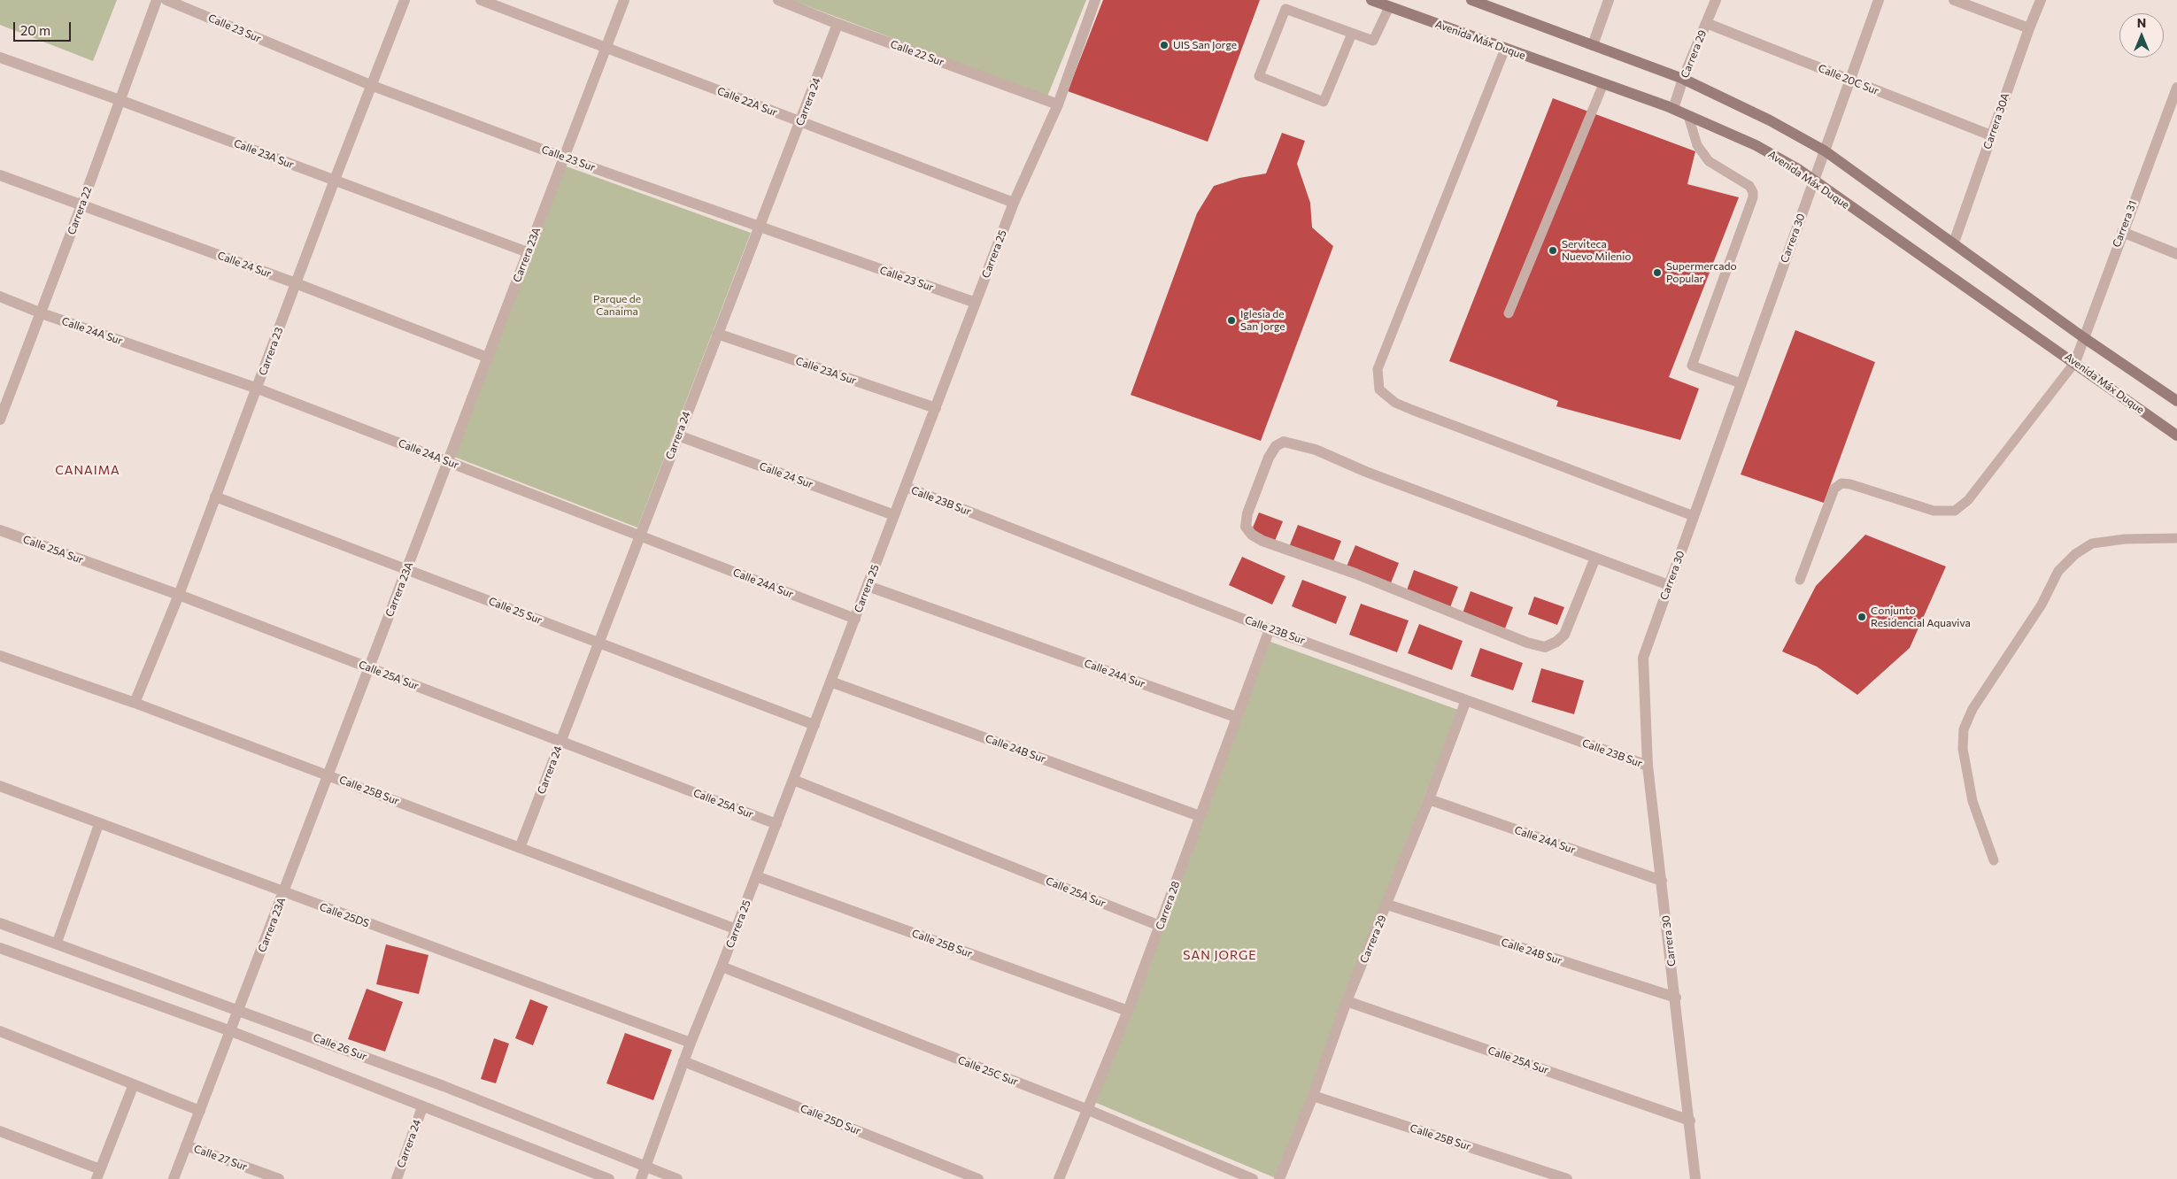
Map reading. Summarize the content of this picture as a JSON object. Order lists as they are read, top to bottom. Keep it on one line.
{"streets":{"main road":["Avenida Máx Duque"],"street":["Calle 23 Sur","Calle 22 Sur","Carrera 29","Calle 20C Sur","Calle 22A Sur","Carrera 24","Carrera 30A","Calle 23A Sur","Carrera 22","Carrera 31","Carrera 30","Carrera 25","Carrera 23A","Calle 24 Sur","Calle 24A Sur","Carrera 23","Calle 23B Sur","Calle 25A Sur","Calle 25 Sur","Calle 24B Sur","Calle 25B Sur","Carrera 28","Calle 25DS","Calle 26 Sur","Calle 25C Sur","Calle 25D Sur","Calle 27 Sur"]},"crossings":[["Calle 23 Sur","Carrera 24"],["Calle 23 Sur","Carrera 25"],["Calle 23 Sur","Carrera 23A"],["Calle 23 Sur","Carrera 23"],["Avenida Máx Duque","Carrera 29"],["Avenida Máx Duque","Carrera 31"],["Avenida Máx Duque","Carrera 30"],["Calle 22 Sur","Carrera 24"],["Calle 22 Sur","Carrera 25"],["Carrera 29","Calle 20C Sur"],["Carrera 29","Calle 24A Sur"],["Carrera 29","Calle 23B Sur"],["Carrera 29","Calle 25A Sur"],["Carrera 29","Calle 24B Sur"],["Carrera 29","Calle 25B Sur"],["Calle 20C Sur","Carrera 30A"],["Calle 20C Sur","Carrera 30"],["Calle 22A Sur","Carrera 24"],["Calle 22A Sur","Carrera 25"],["Calle 22A Sur","Carrera 23A"],["Carrera 24","Calle 23A Sur"],["Carrera 24","Calle 24 Sur"],["Carrera 24","Calle 24A Sur"],["Carrera 24","Calle 25A Sur"],["Carrera 24","Calle 25 Sur"],["Carrera 24","Calle 25B Sur"],["Calle 23A Sur","Carrera 22"],["Calle 23A Sur","Carrera 25"],["Calle 23A Sur","Carrera 23A"],["Calle 23A Sur","Carrera 23"],["Carrera 22","Calle 24 Sur"],["Carrera 22","Calle 24A Sur"],["Carrera 30","Calle 24A Sur"],["Carrera 30","Calle 23B Sur"],["Carrera 30","Calle 25A Sur"],["Carrera 30","Calle 24B Sur"],["Carrera 25","Calle 24 Sur"],["Carrera 25","Calle 24A Sur"],["Carrera 25","Calle 23B Sur"],["Carrera 25","Calle 25A Sur"],["Carrera 25","Calle 25 Sur"],["Carrera 25","Calle 24B Sur"],["Carrera 25","Calle 25B Sur"],["Carrera 25","Calle 25DS"],["Carrera 25","Calle 26 Sur"],["Carrera 25","Calle 25C Sur"],["Carrera 25","Calle 25D Sur"],["Carrera 23A","Calle 24 Sur"],["Carrera 23A","Calle 24A Sur"],["Carrera 23A","Calle 25A Sur"],["Carrera 23A","Calle 25 Sur"],["Carrera 23A","Calle 25B Sur"],["Carrera 23A","Calle 25DS"],["Carrera 23A","Calle 26 Sur"],["Carrera 23A","Calle 27 Sur"],["Calle 24 Sur","Carrera 23"],["Calle 24A Sur","Carrera 23"],["Calle 24A Sur","Carrera 28"],["Carrera 23","Calle 25A Sur"],["Carrera 23","Calle 25 Sur"],["Carrera 23","Calle 25B Sur"],["Calle 23B Sur","Carrera 28"],["Calle 25A Sur","Carrera 28"],["Calle 24B Sur","Carrera 28"],["Calle 25B Sur","Carrera 28"],["Carrera 28","Calle 25C Sur"]],"districts":["CANAIMA","SAN JORGE"],"parks":["Parque de Canaima"],"places":["UIS San Jorge","Serviteca Nuevo Milenio","Supermercado Popular","Iglesia de San Jorge","Conjunto Residencial Aquaviva"],"scale_bar":"20 m","north":"top"}
